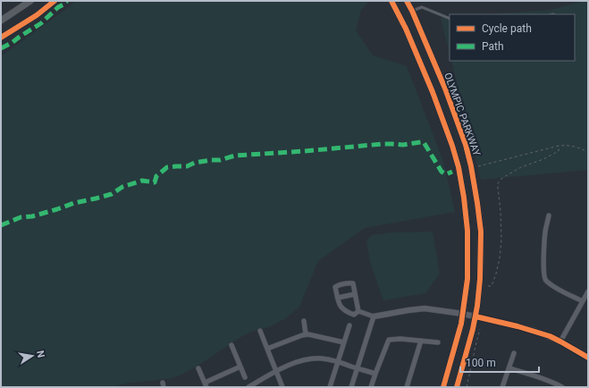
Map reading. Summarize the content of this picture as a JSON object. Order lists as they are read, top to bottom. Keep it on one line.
{"streets":{"main road":["OLYMPIC PARKWAY"]},"legend":["Cycle path","Path"],"scale_bar":"100 m","north":"right"}
